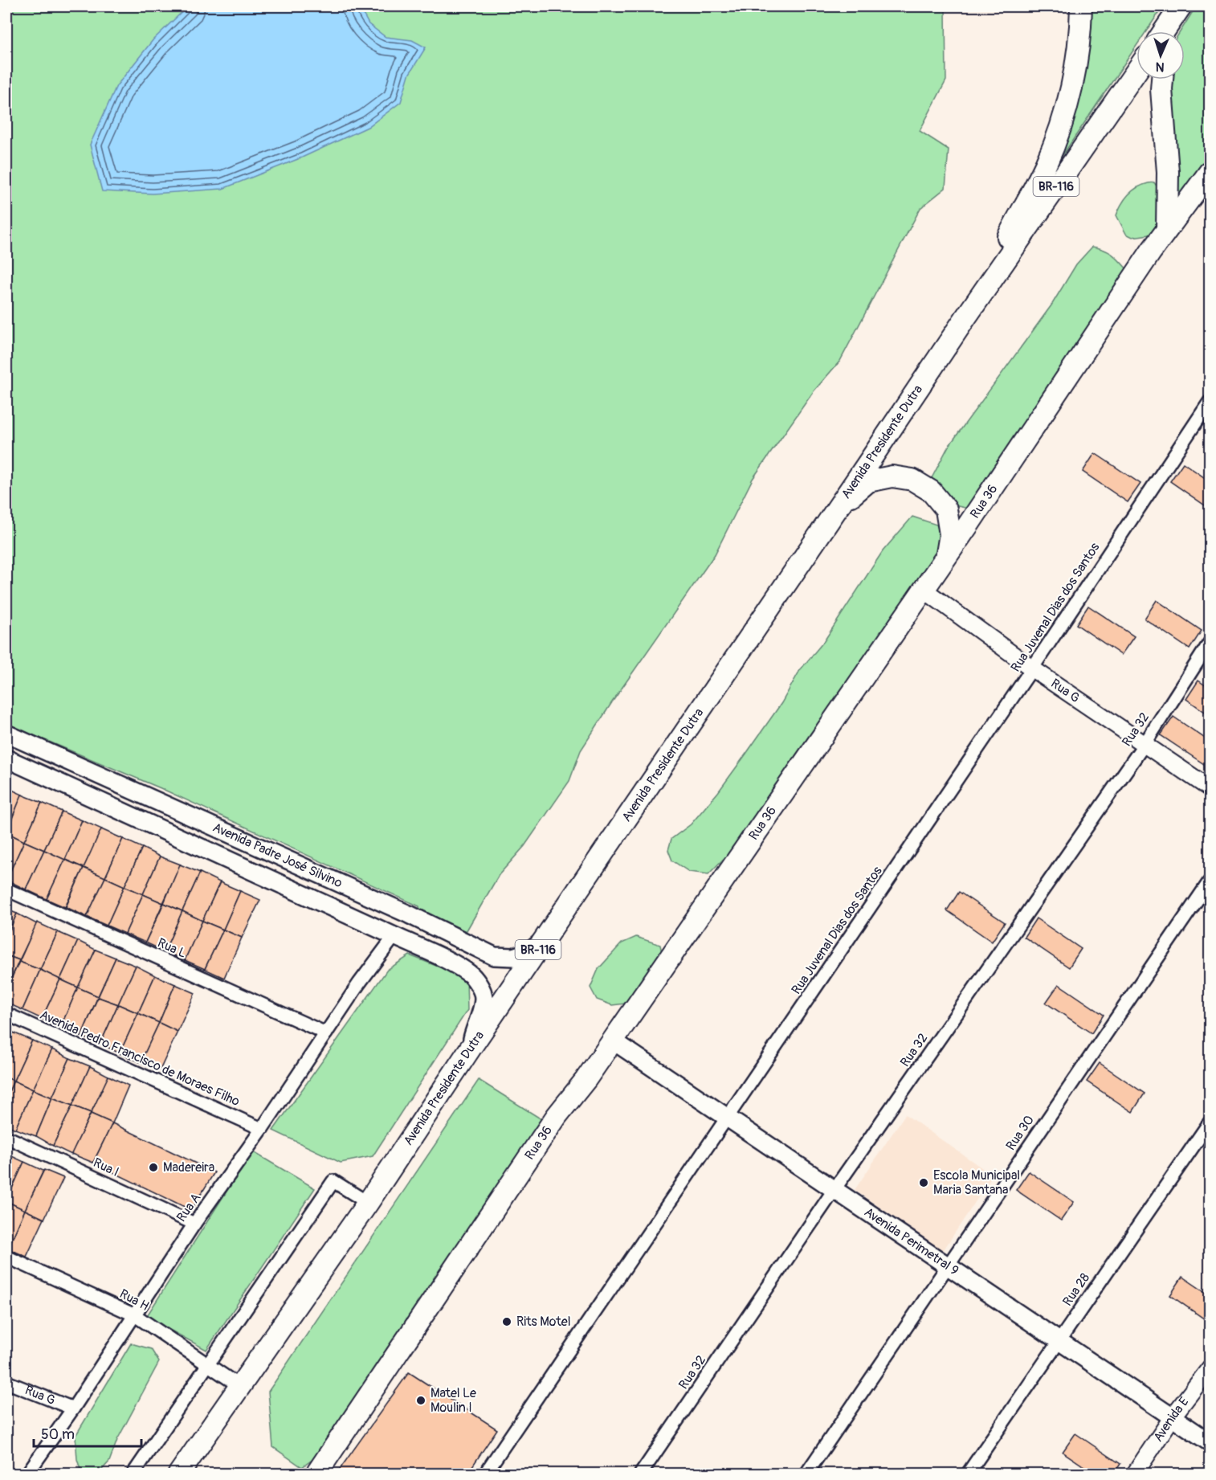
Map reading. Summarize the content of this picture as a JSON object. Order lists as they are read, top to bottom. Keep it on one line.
{"streets":{"highway":["BR-116","Avenida Presidente Dutra","Rua 36"],"main road":["Avenida Padre José Silvino","Avenida Perimetral 9"],"street":["Rua Juvenal Dias dos Santos","Rua G","Rua 32","Rua L","Avenida Pedro Francisco de Moraes Filho","Rua 30","Rua I","Rua A","Rua 28","Rua H","Avenida E"]},"crossings":[["Avenida Presidente Dutra","Avenida Padre José Silvino"],["Avenida Presidente Dutra","Rua H"],["Rua 36","Rua G"],["Rua 36","Avenida Perimetral 9"],["Rua Juvenal Dias dos Santos","Rua G"],["Rua Juvenal Dias dos Santos","Avenida Perimetral 9"],["Rua G","Rua 32"],["Rua G","Rua A"],["Rua 32","Avenida Perimetral 9"],["Avenida Padre José Silvino","Rua A"],["Rua L","Rua A"],["Avenida Pedro Francisco de Moraes Filho","Rua A"],["Rua 30","Avenida Perimetral 9"],["Rua I","Rua A"],["Rua A","Rua H"],["Avenida Perimetral 9","Rua 28"],["Avenida Perimetral 9","Avenida E"]],"places":["Madereira","Escola Municipal Maria Santana","Rits Motel","Matel Le Moulin I"],"scale_bar":"50 m","north":"bottom"}
